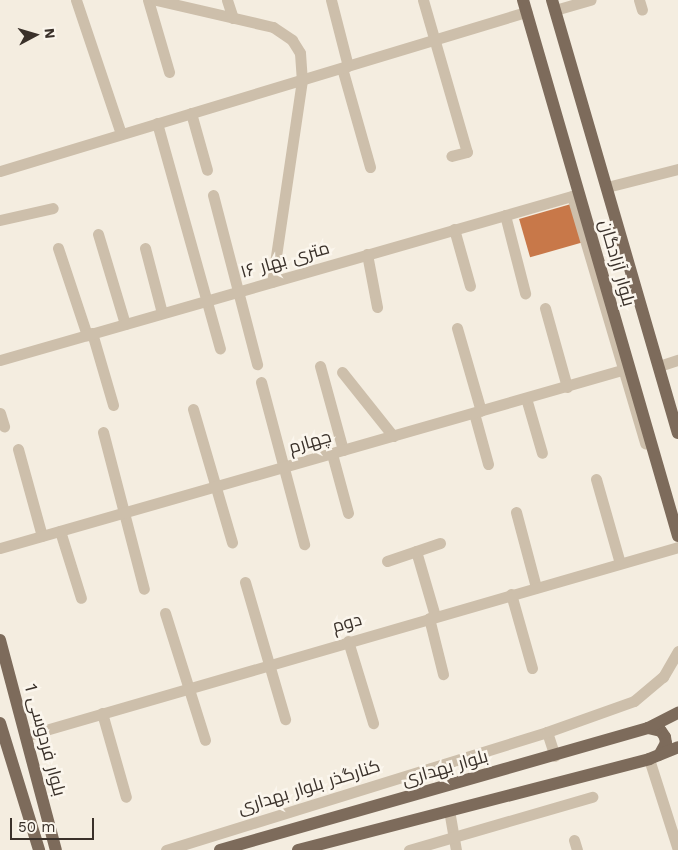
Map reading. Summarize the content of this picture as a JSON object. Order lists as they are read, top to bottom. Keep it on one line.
{"streets":{"main road":["بلوار آزادگان","بلوار فردوسی 1","بلوار بهداری"],"street":["۱۶ متری بهار","چهارم","دوم","کنارگذر بلوار بهداری"]},"crossings":[["۱۶ متری بهار","بلوار آزادگان"],["بلوار آزادگان","چهارم"],["بلوار آزادگان","دوم"],["دوم","بلوار فردوسی 1"]],"scale_bar":"50 m","north":"right"}
